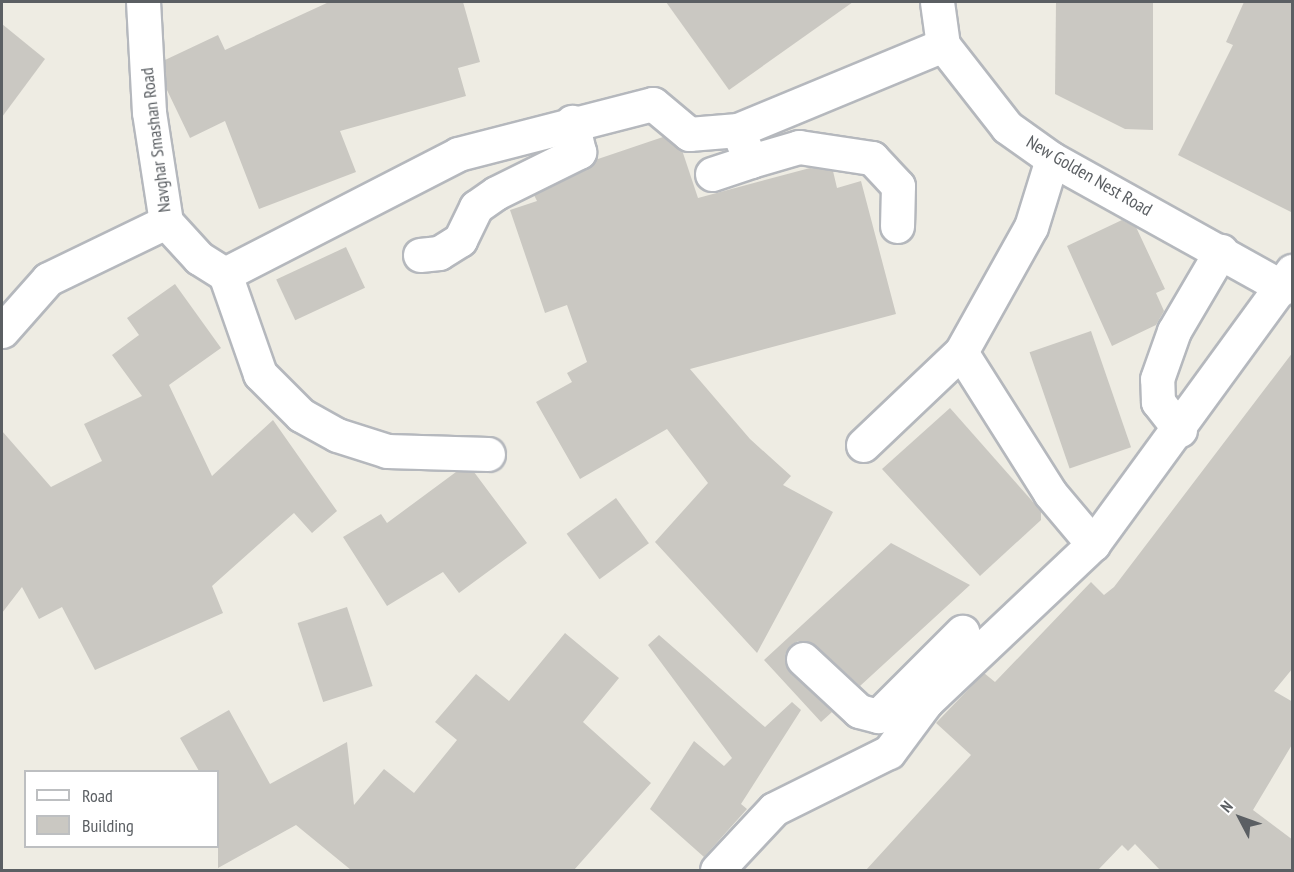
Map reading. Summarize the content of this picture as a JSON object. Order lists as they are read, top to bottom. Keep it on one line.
{"streets":{"street":["Navghar Smashan Road","New Golden Nest Road"]},"legend":["Road","Building"],"north":"top left"}
